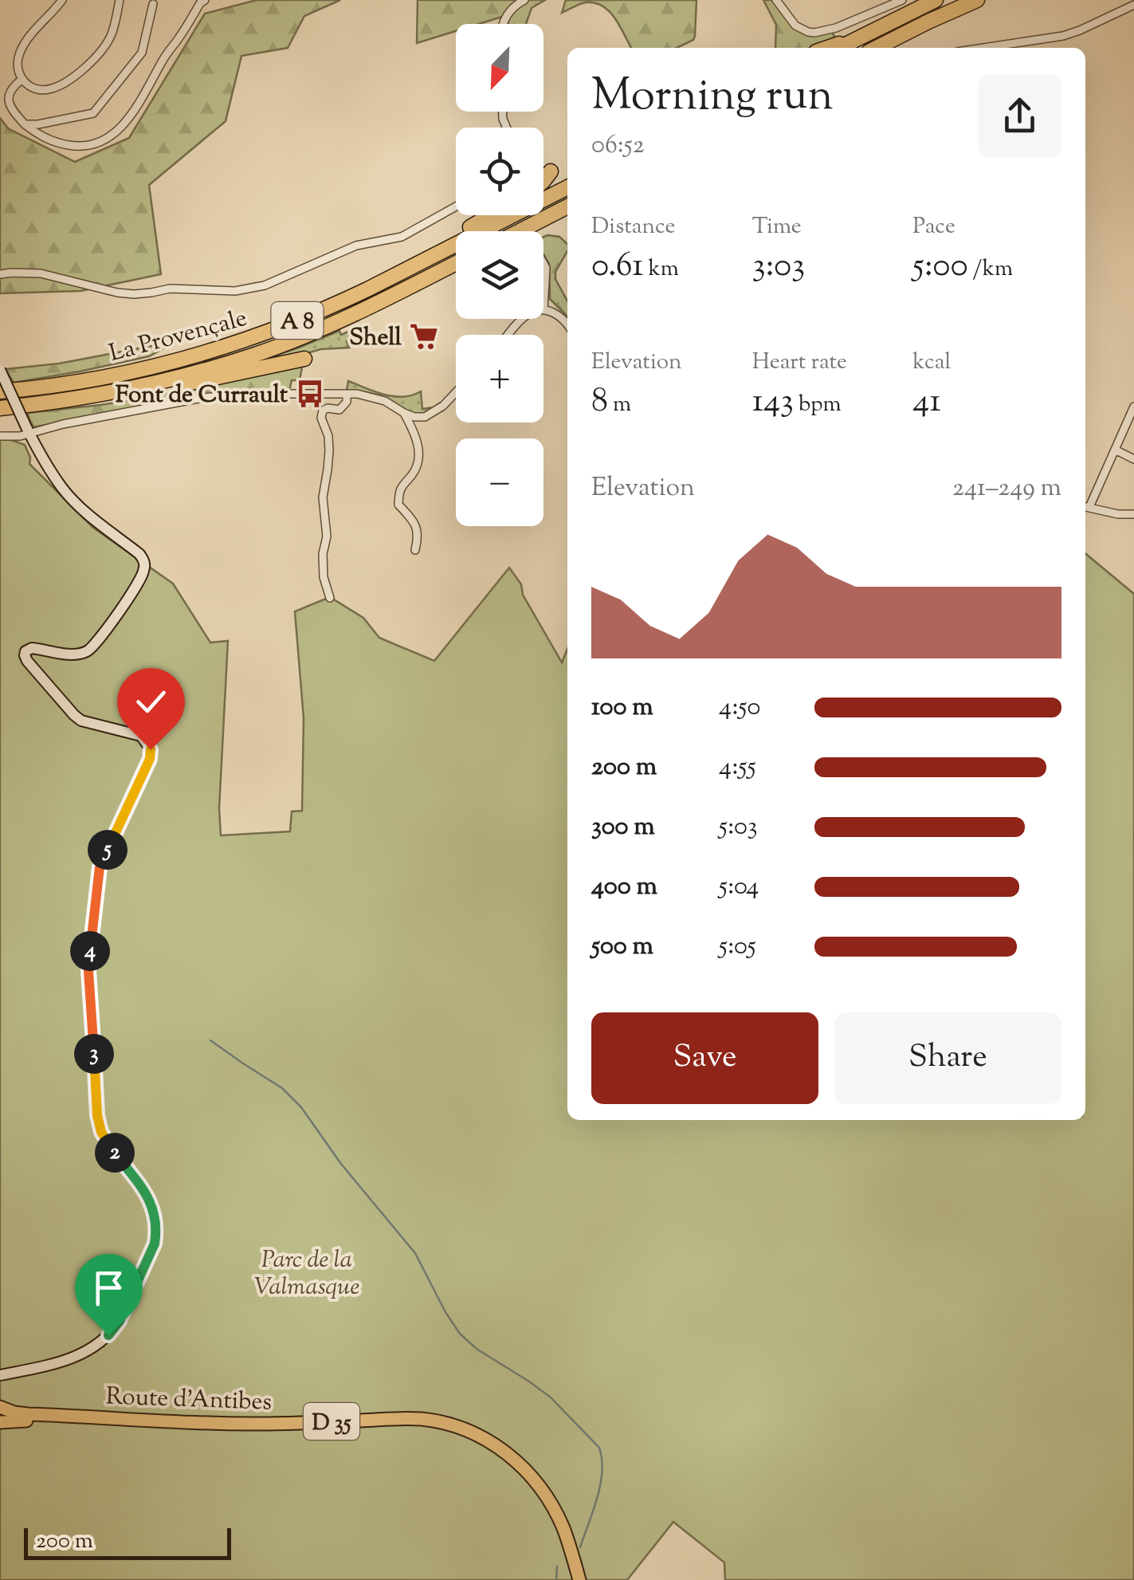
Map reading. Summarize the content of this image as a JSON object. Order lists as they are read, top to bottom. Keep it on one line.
{"streets":{"highway":["A 8","La Provençale"],"main road":["Route d'Antibes","D 35"]},"parks":["Parc de la Valmasque"],"places":{"supermarket":["Shell"],"bus stop":["Font de Currault"]},"scale_bar":"200 m","north":"bottom left","page":{"map_buttons":["+","−"],"heading":["Morning run","06:52"],"stats":[["Distance","0.61 km"],["Time","3:03"],["Pace","5:00 /km"],["Elevation","8 m"],["Heart rate","143 bpm"],["kcal","41"]],"chart":["Elevation","241–249 m"],"list":[{"name":"100 m","note":"4:50"},{"name":"200 m","note":"4:55"},{"name":"300 m","note":"5:03"},{"name":"400 m","note":"5:04"},{"name":"500 m","note":"5:05"}],"pins":["5","4","3","2"],"buttons":["Save","Share"],"scale":"200 m"}}
